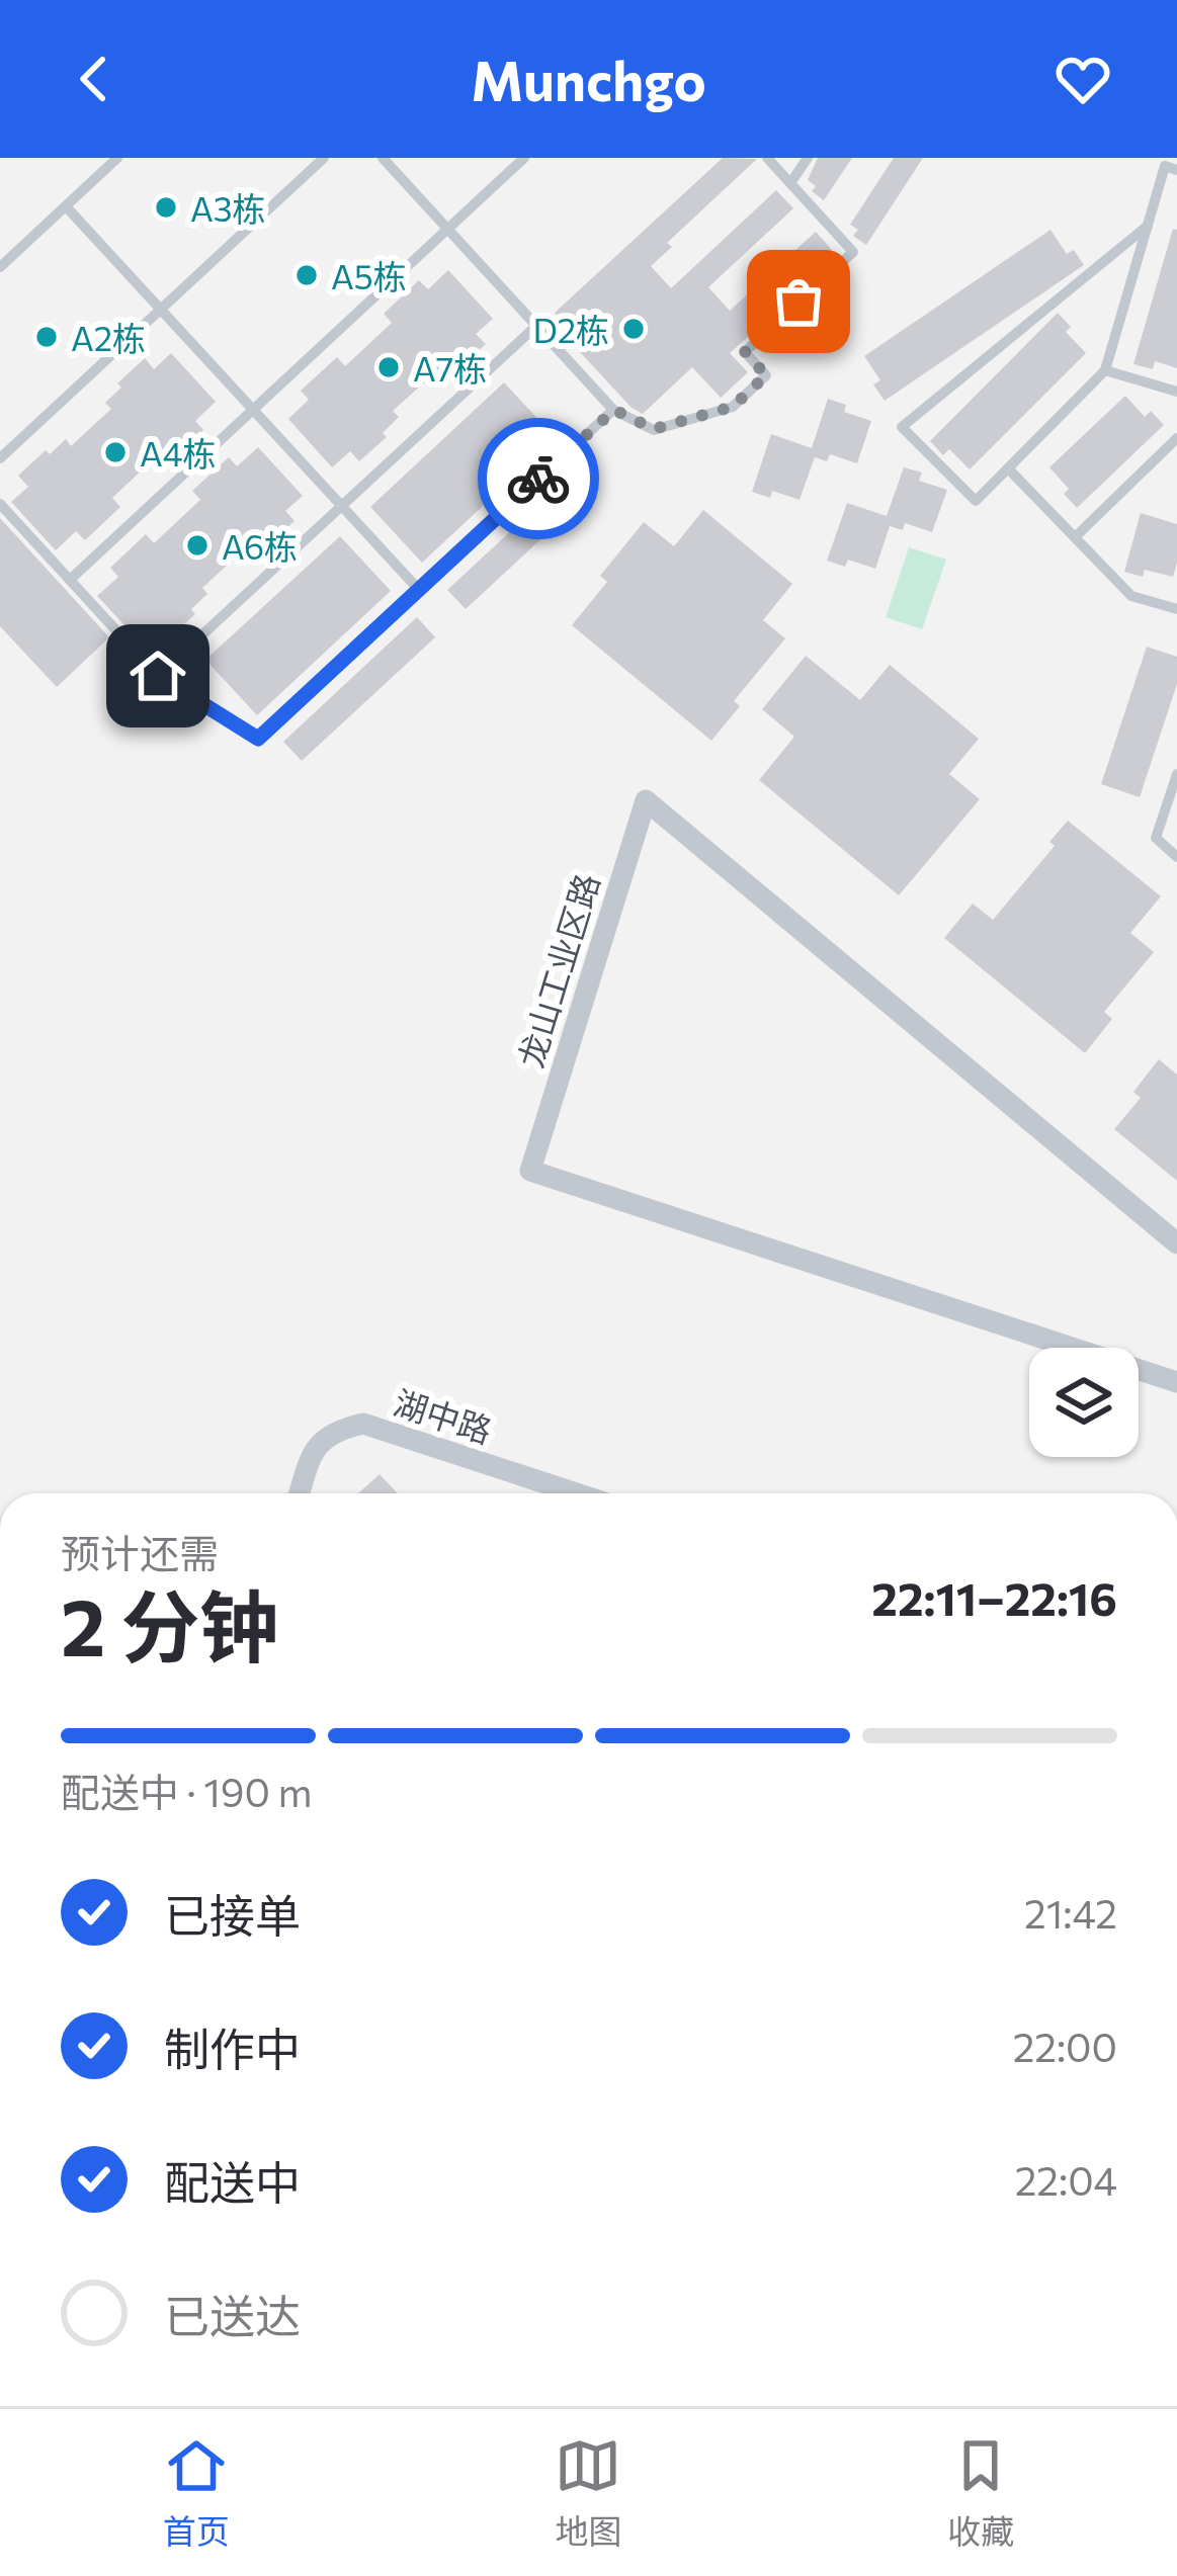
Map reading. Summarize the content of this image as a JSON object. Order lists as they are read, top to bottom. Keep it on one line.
{"streets":{"street":["龙山工业区路","湖中路"]},"places":["A3栋","A5栋","D2栋","A2栋","A7栋","A4栋","A6栋"],"page":{"header":"Munchgo","heading":["2 分钟","预计还需","22:11–22:16"],"bar":"配送中 · 190 m","list":[["已接单","21:42"],["制作中","22:00"],["配送中","22:04"],"已送达"],"tabs":["首页","地图","收藏"]}}
